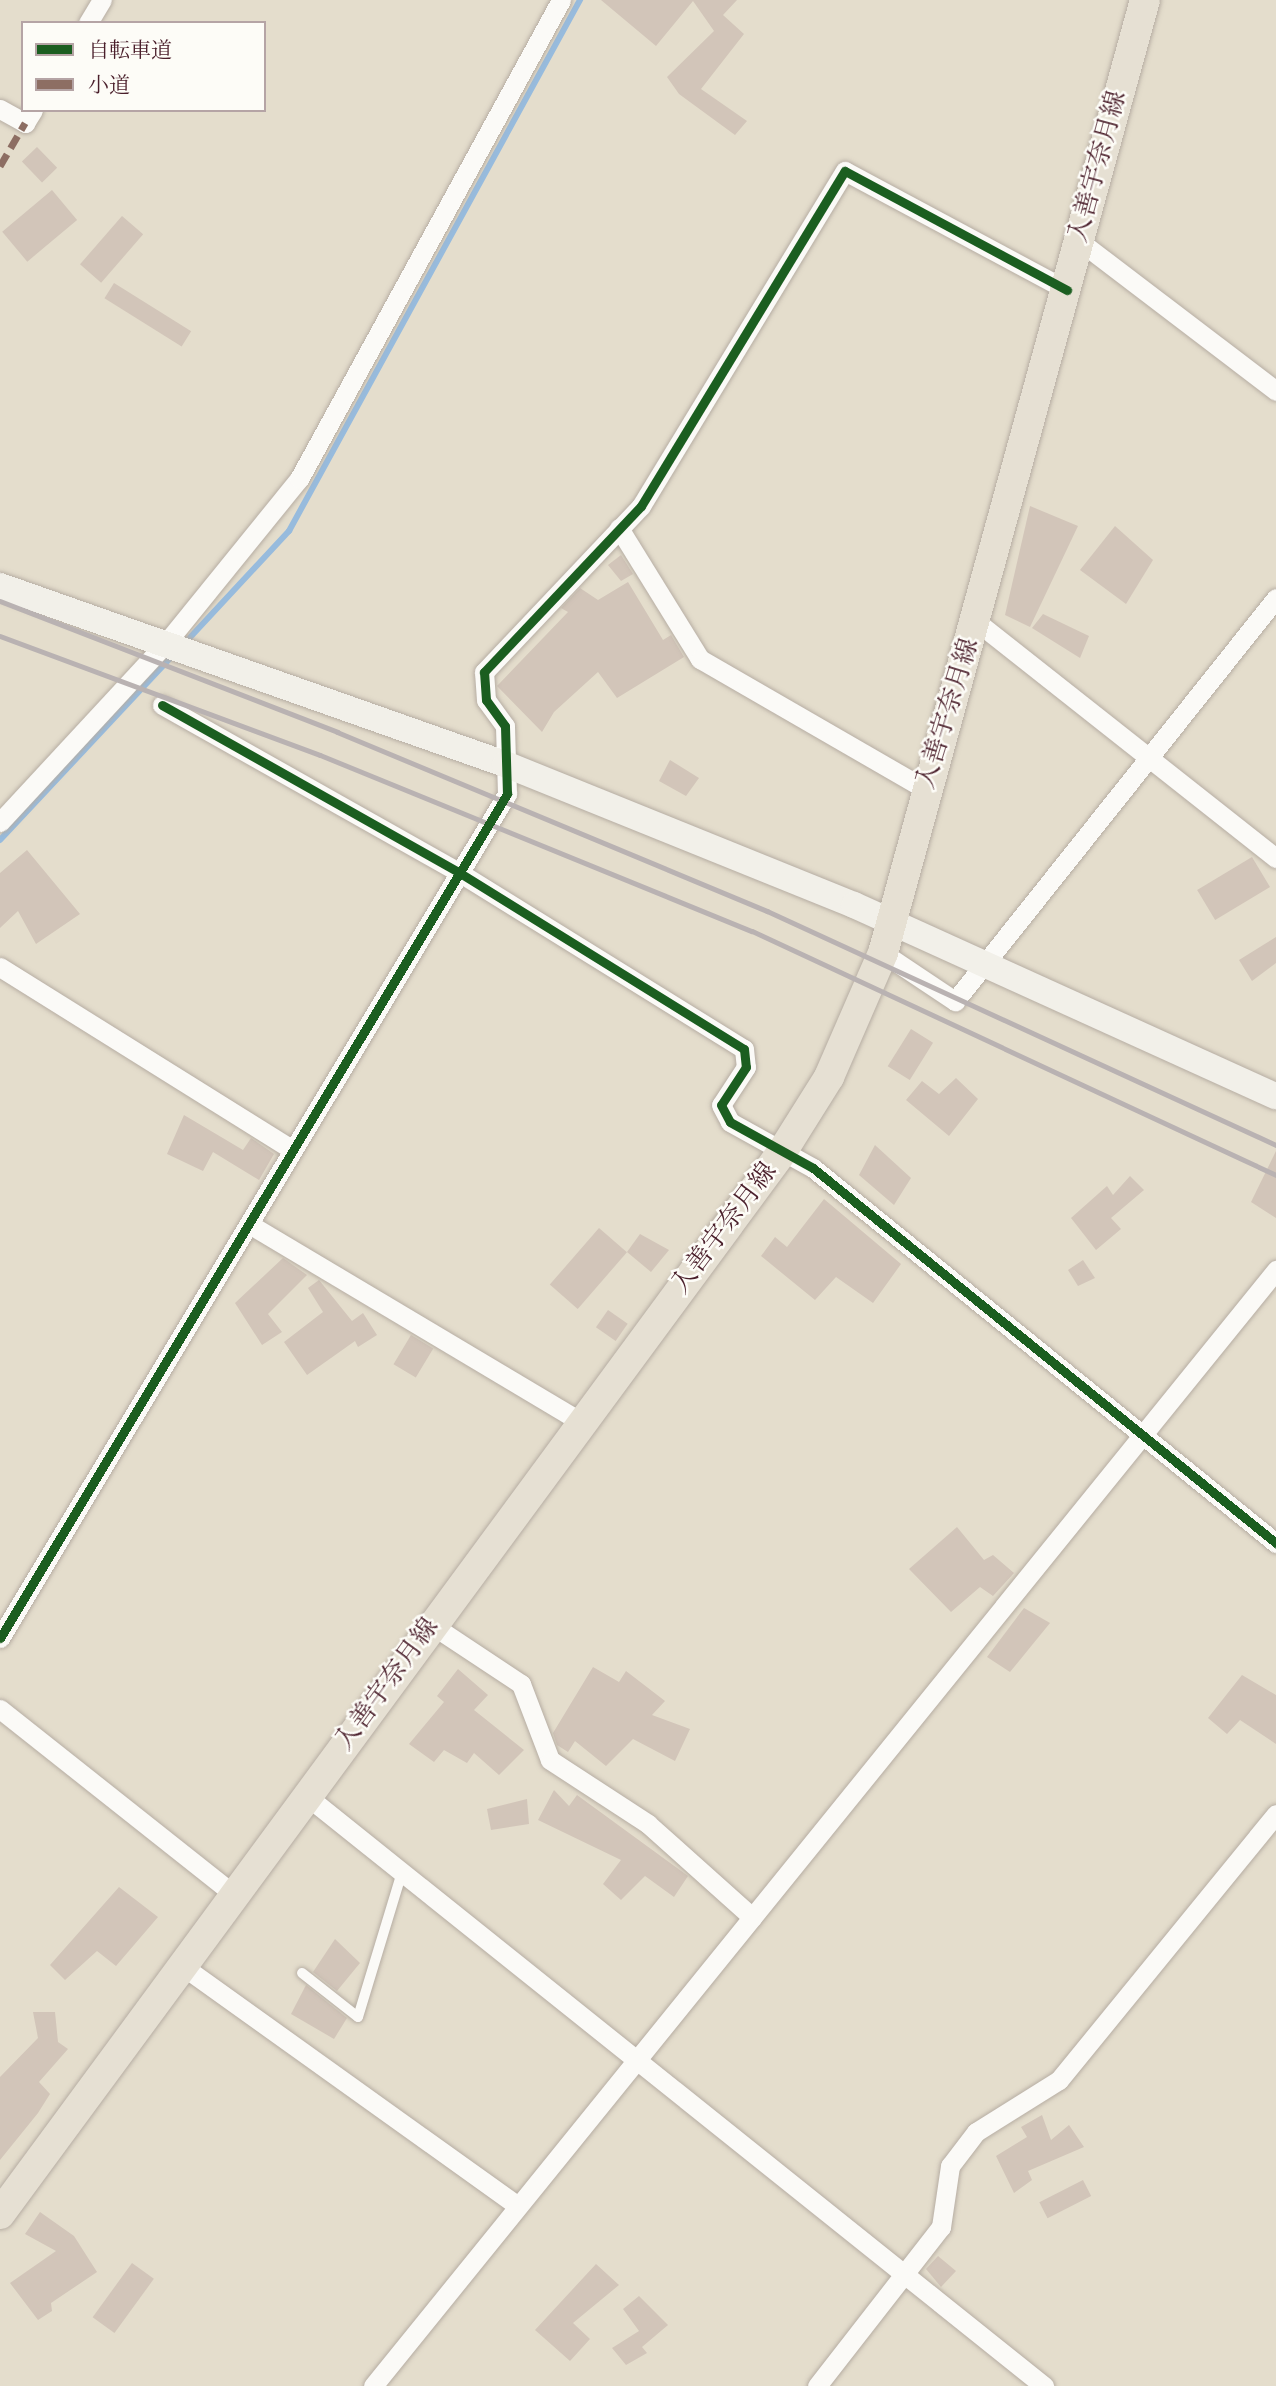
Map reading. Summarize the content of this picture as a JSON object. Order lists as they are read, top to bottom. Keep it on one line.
{"streets":{"main road":["入善宇奈月線"]},"legend":["自転車道","小道"]}
